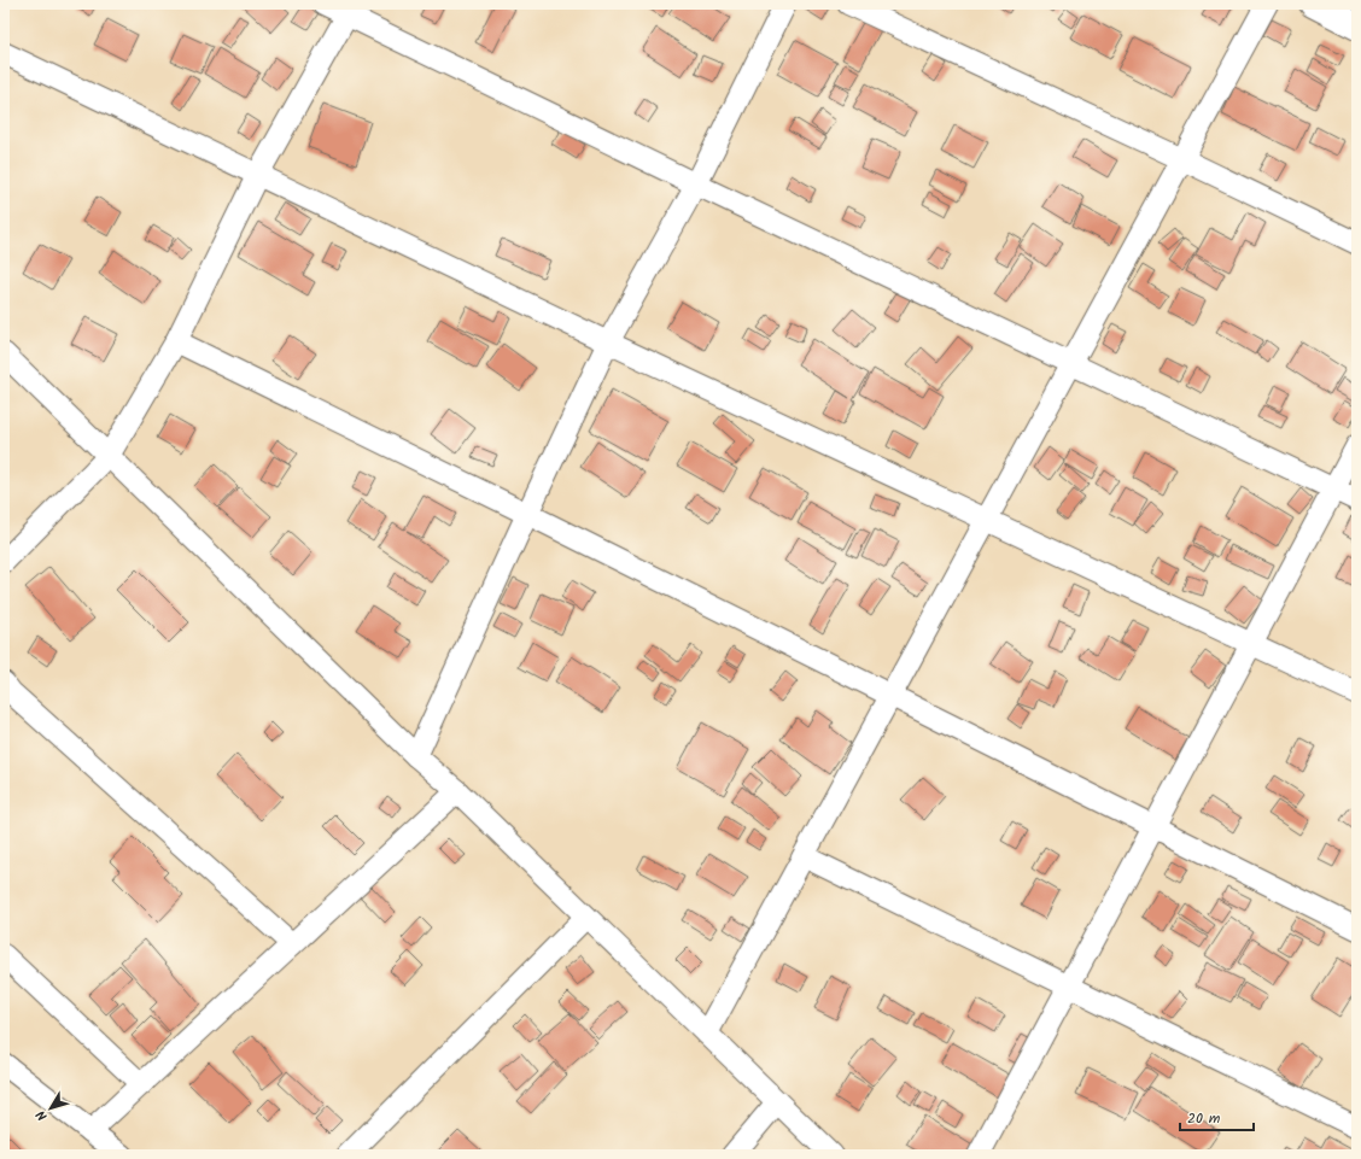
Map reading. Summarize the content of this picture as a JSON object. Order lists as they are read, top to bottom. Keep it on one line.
{"scale_bar":"20 m","north":"bottom left"}
